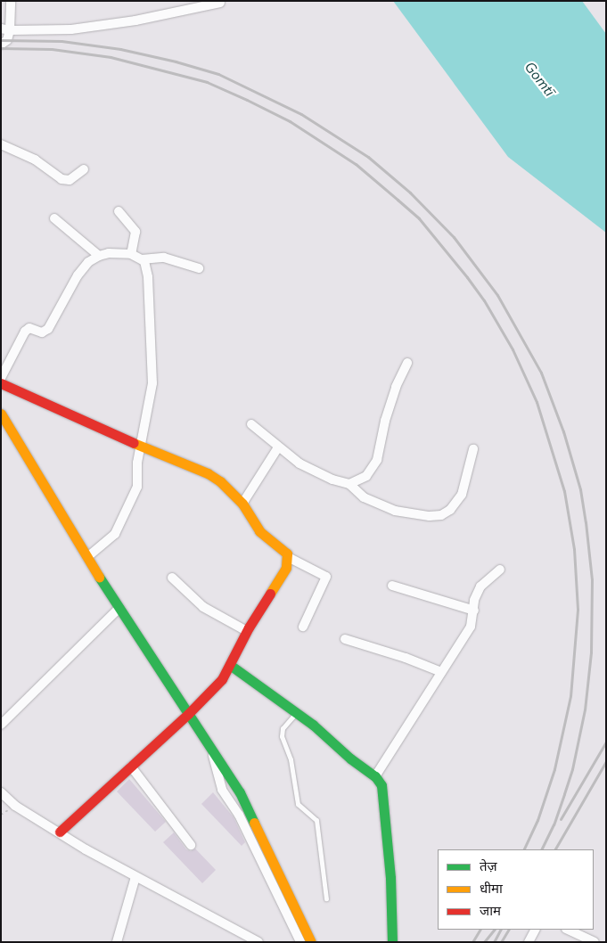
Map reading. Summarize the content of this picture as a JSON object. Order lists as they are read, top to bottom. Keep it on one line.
{"water":["Gomtī"],"legend":["तेज़","धीमा","जाम"]}
